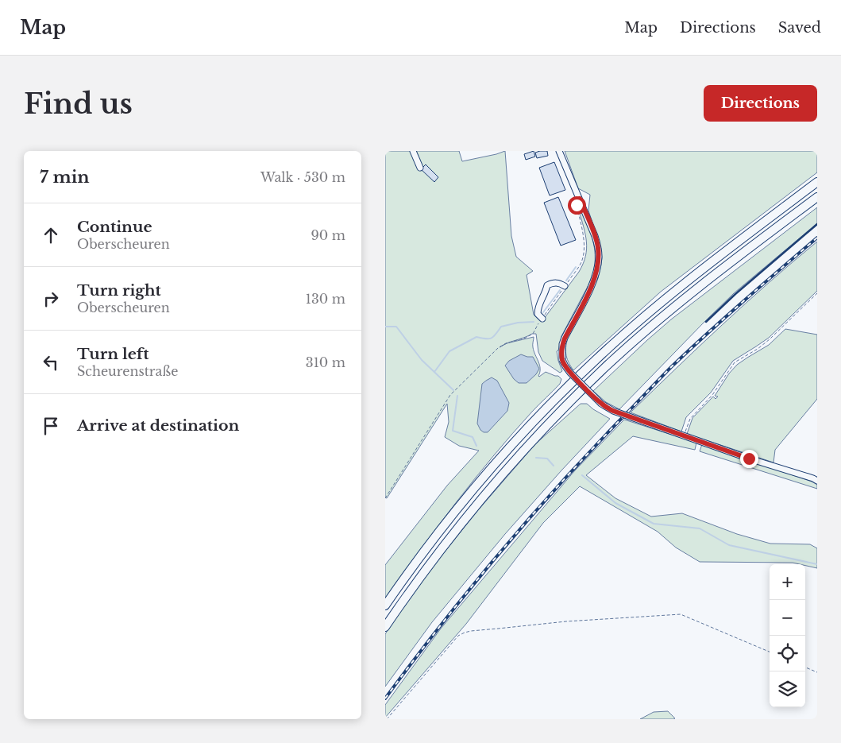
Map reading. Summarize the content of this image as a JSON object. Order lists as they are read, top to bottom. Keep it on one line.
{"page":{"header":"Map","nav":["Map","Directions","Saved"],"buttons":"Directions","title":"Find us","heading":["7 min","Walk · 530 m"],"list":[["Continue","Oberscheuren","90 m"],["Turn right","Oberscheuren","130 m"],["Turn left","Scheurenstraße","310 m"],"Arrive at destination"],"map_buttons":["+","−"]}}
